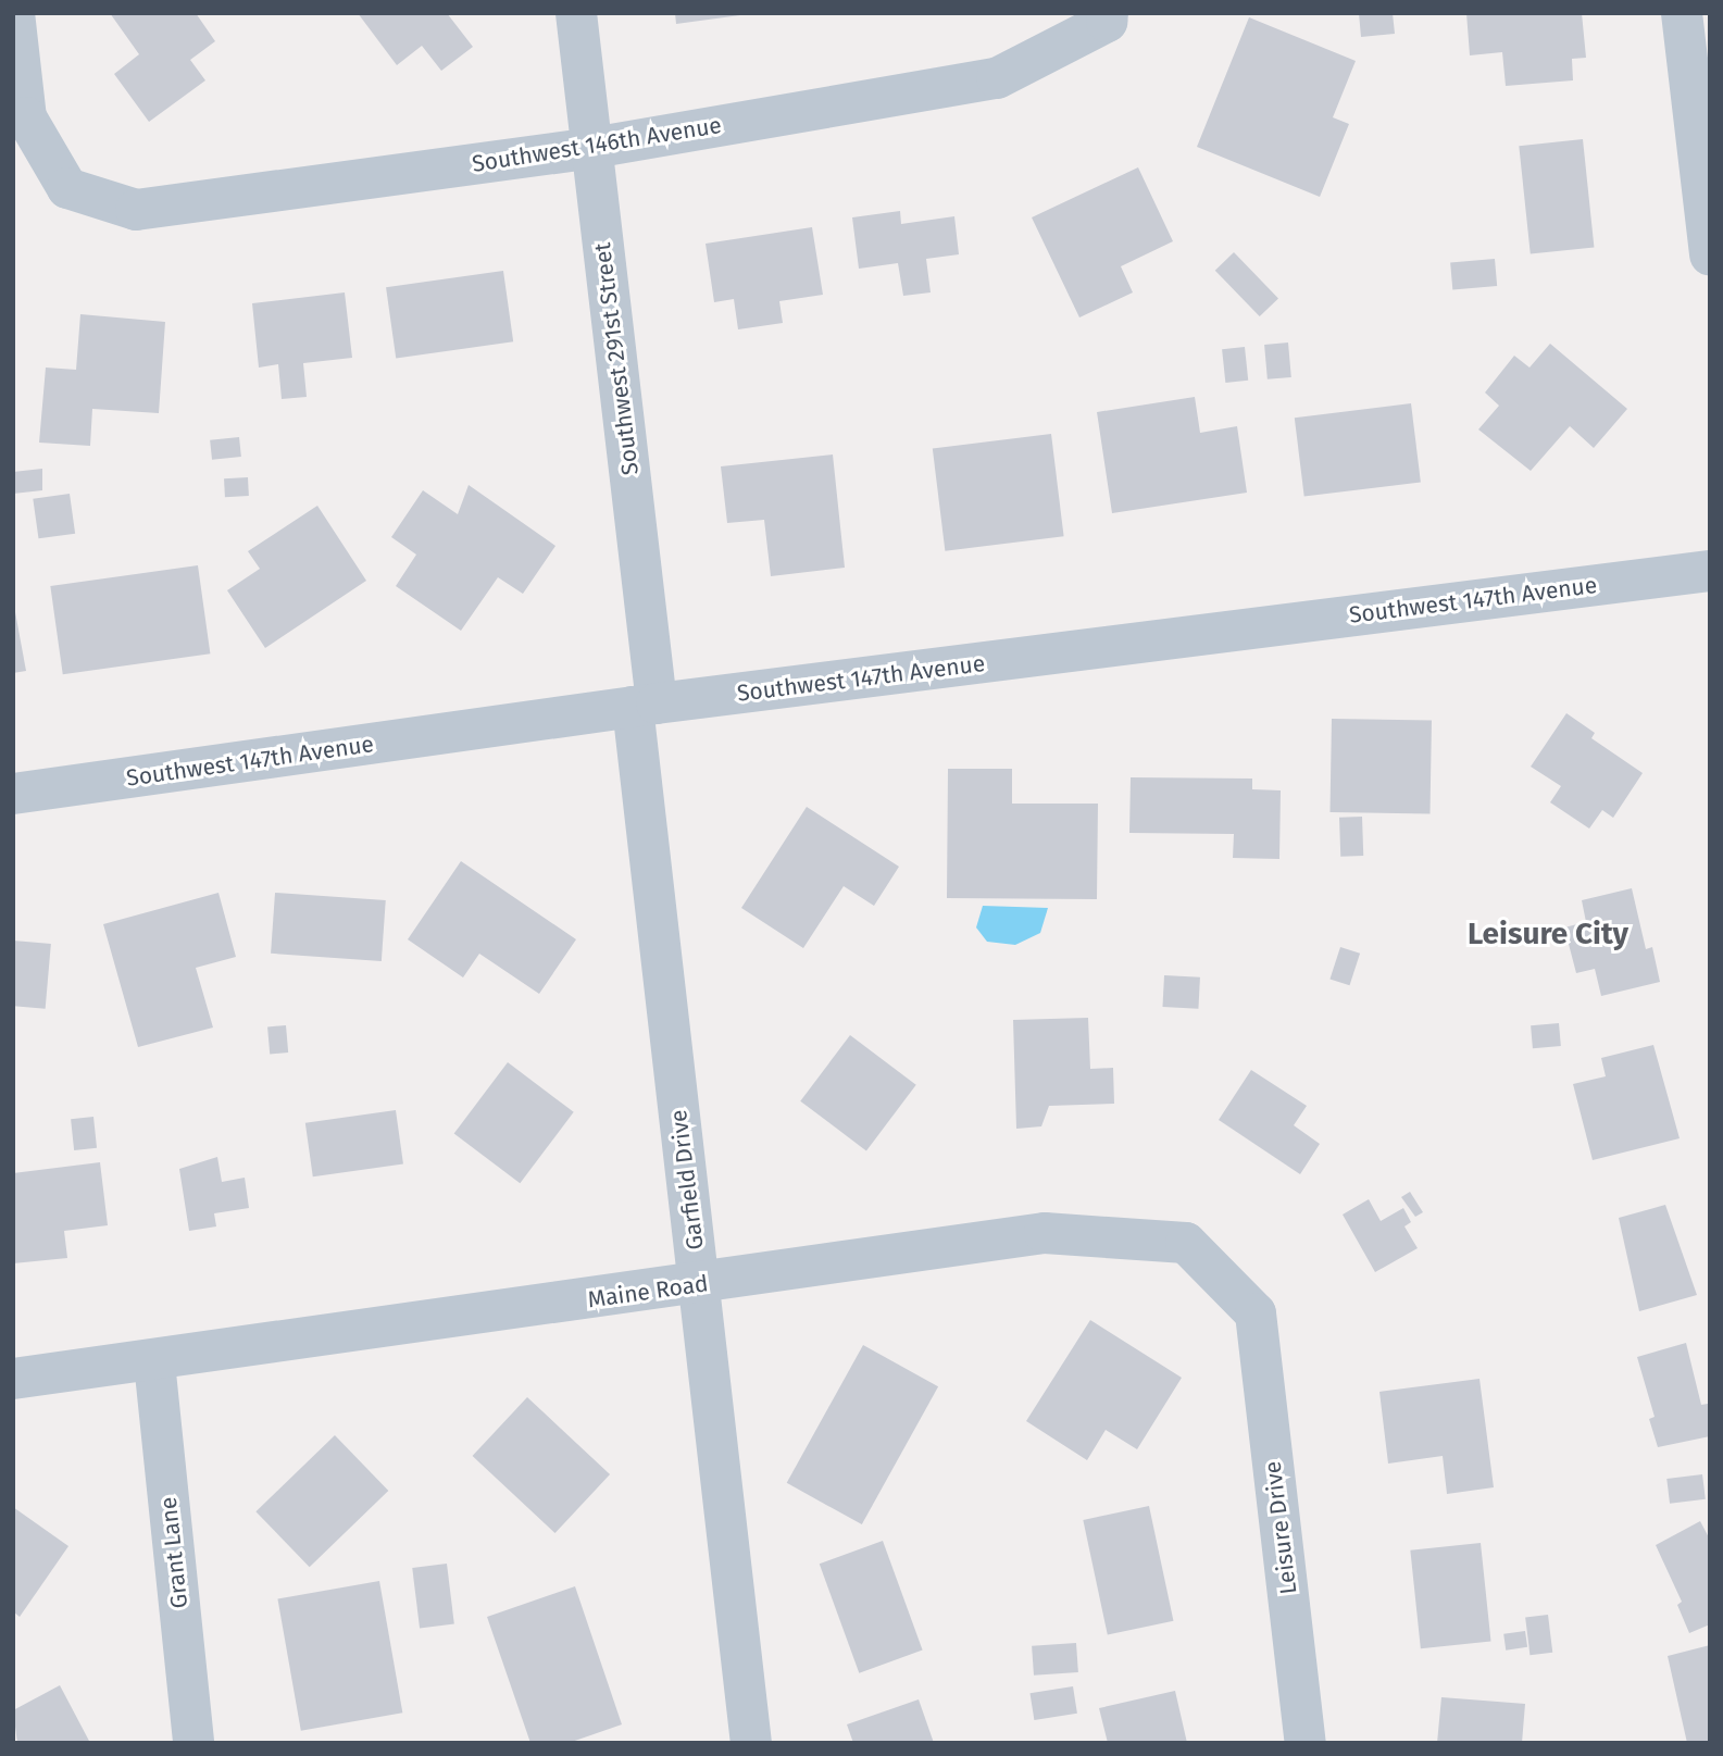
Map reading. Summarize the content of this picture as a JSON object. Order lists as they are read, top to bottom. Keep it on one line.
{"streets":{"street":["Southwest 146th Avenue","Southwest 291st Street","Southwest 147th Avenue","Garfield Drive","Maine Road","Leisure Drive","Grant Lane"]},"crossings":[["Southwest 146th Avenue","Southwest 291st Street"],["Southwest 291st Street","Southwest 147th Avenue"],["Southwest 291st Street","Garfield Drive"],["Southwest 147th Avenue","Garfield Drive"],["Garfield Drive","Maine Road"],["Maine Road","Leisure Drive"],["Maine Road","Grant Lane"]],"districts":["Leisure City"]}
